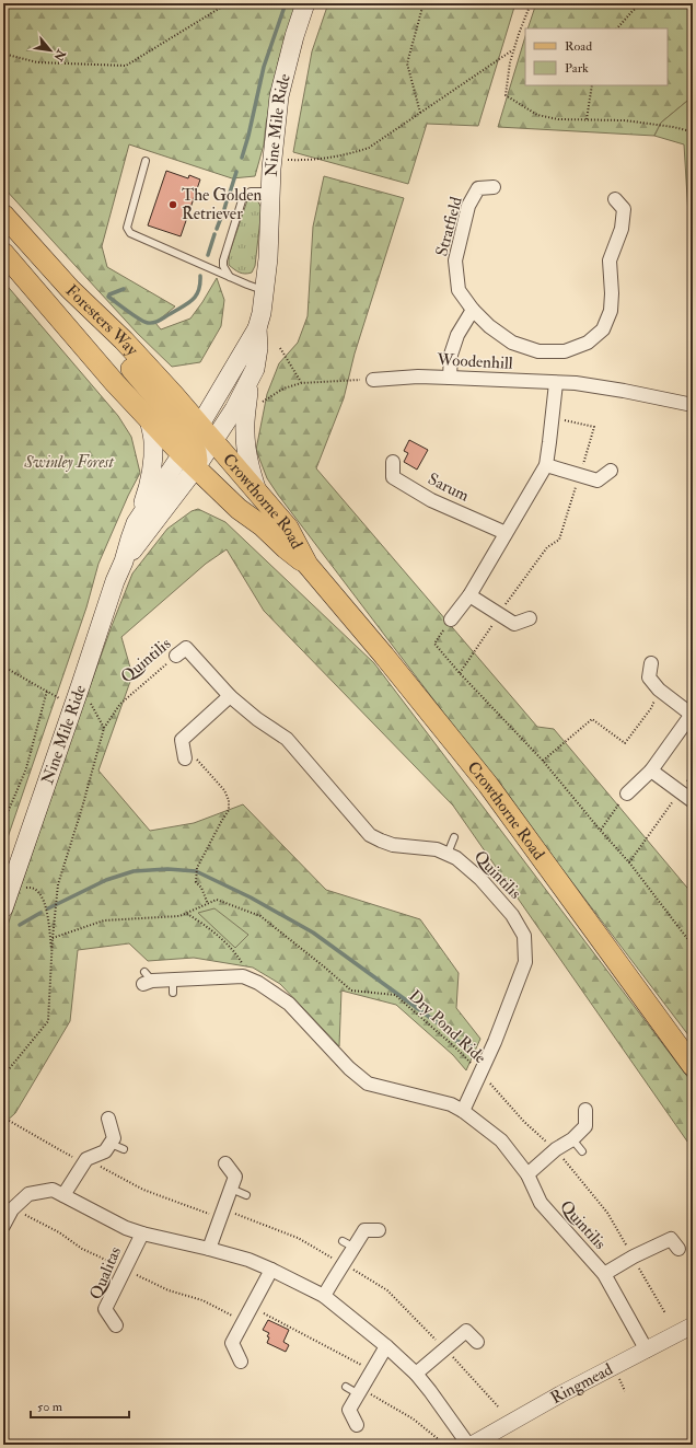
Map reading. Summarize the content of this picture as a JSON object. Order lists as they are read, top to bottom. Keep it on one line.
{"streets":{"main road":["Nine Mile Ride","Foresters Way","Crowthorne Road"],"street":["Stratfield","Woodenhill","Sarum","Quintilis","Qualitas","Ringmead"],"path":["Dry Pond Ride"]},"crossings":[["Nine Mile Ride","Foresters Way"],["Nine Mile Ride","Crowthorne Road"],["Foresters Way","Crowthorne Road"],["Quintilis","Dry Pond Ride"],["Quintilis","Ringmead"],["Qualitas","Ringmead"]],"parks":["Swinley Forest"],"places":["The Golden Retriever"],"legend":["Road","Park"],"scale_bar":"50 m","north":"bottom right"}
